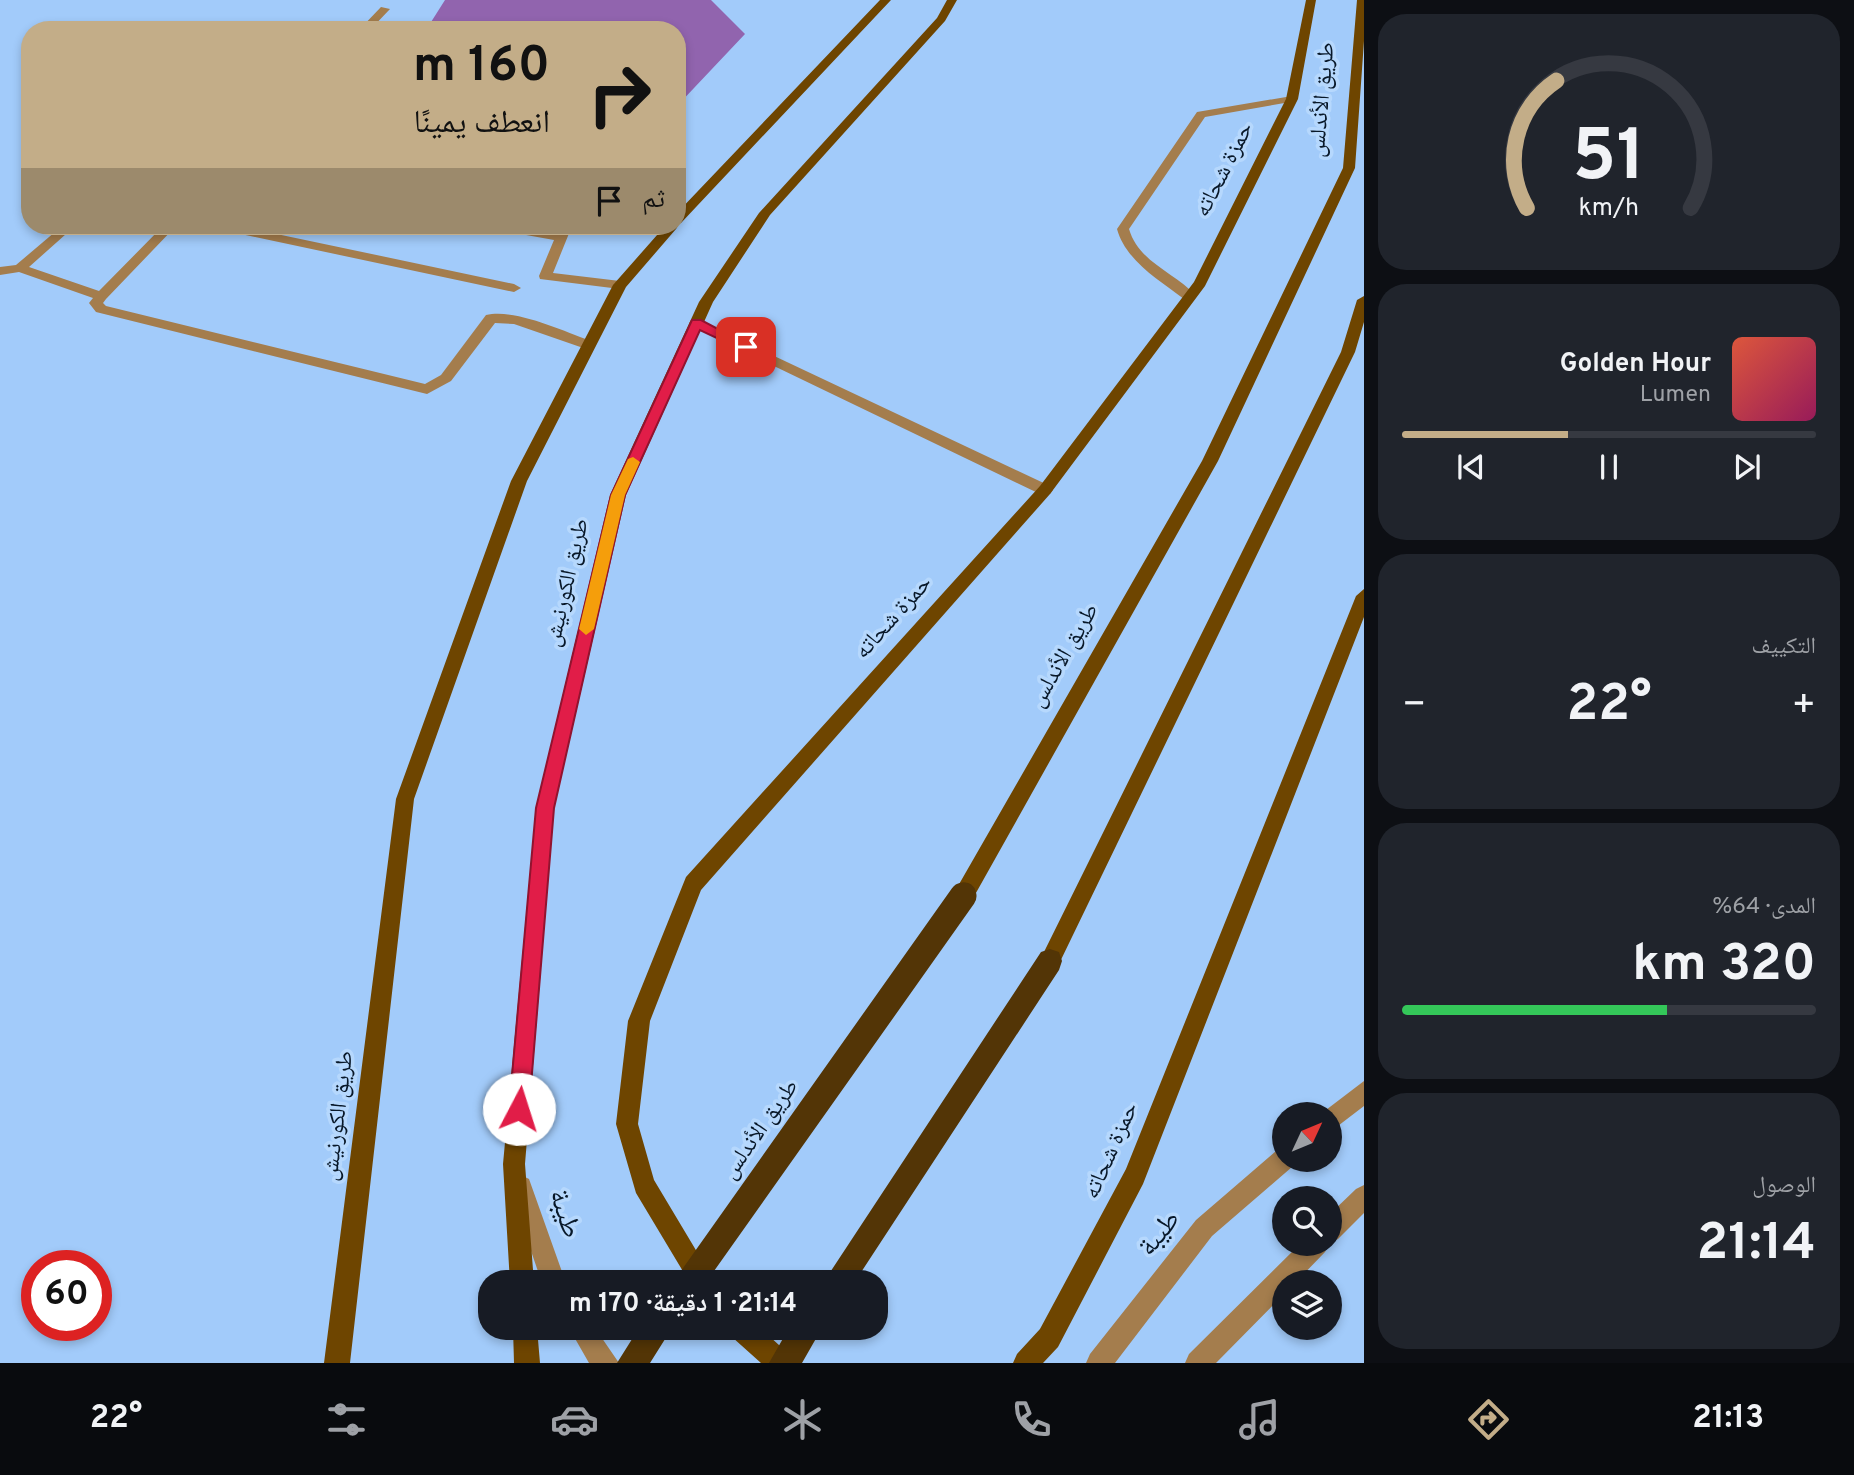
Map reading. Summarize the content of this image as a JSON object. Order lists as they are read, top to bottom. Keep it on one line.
{"streets":{"highway":["طريق الأندلس"],"main road":["حمزة شحاته","طريق الكورنيش"],"street":["طيبة"]},"crossings":[["طريق الكورنيش","طيبة"]],"north":"top right","page":{"turn":["160 m","انعطف يمينًا"],"then":"ثم","song":["Golden Hour","Lumen"],"tile":["التكييف",["المدى · 64%","320 km"],["الوصول","21:14"]],"heat":["−","22°","+"],"limit":"60","trip":"21:14 · 1 دقيقة · 170 m","tabs":["21:13","22°"],"gauge":["51","km/h"]}}
